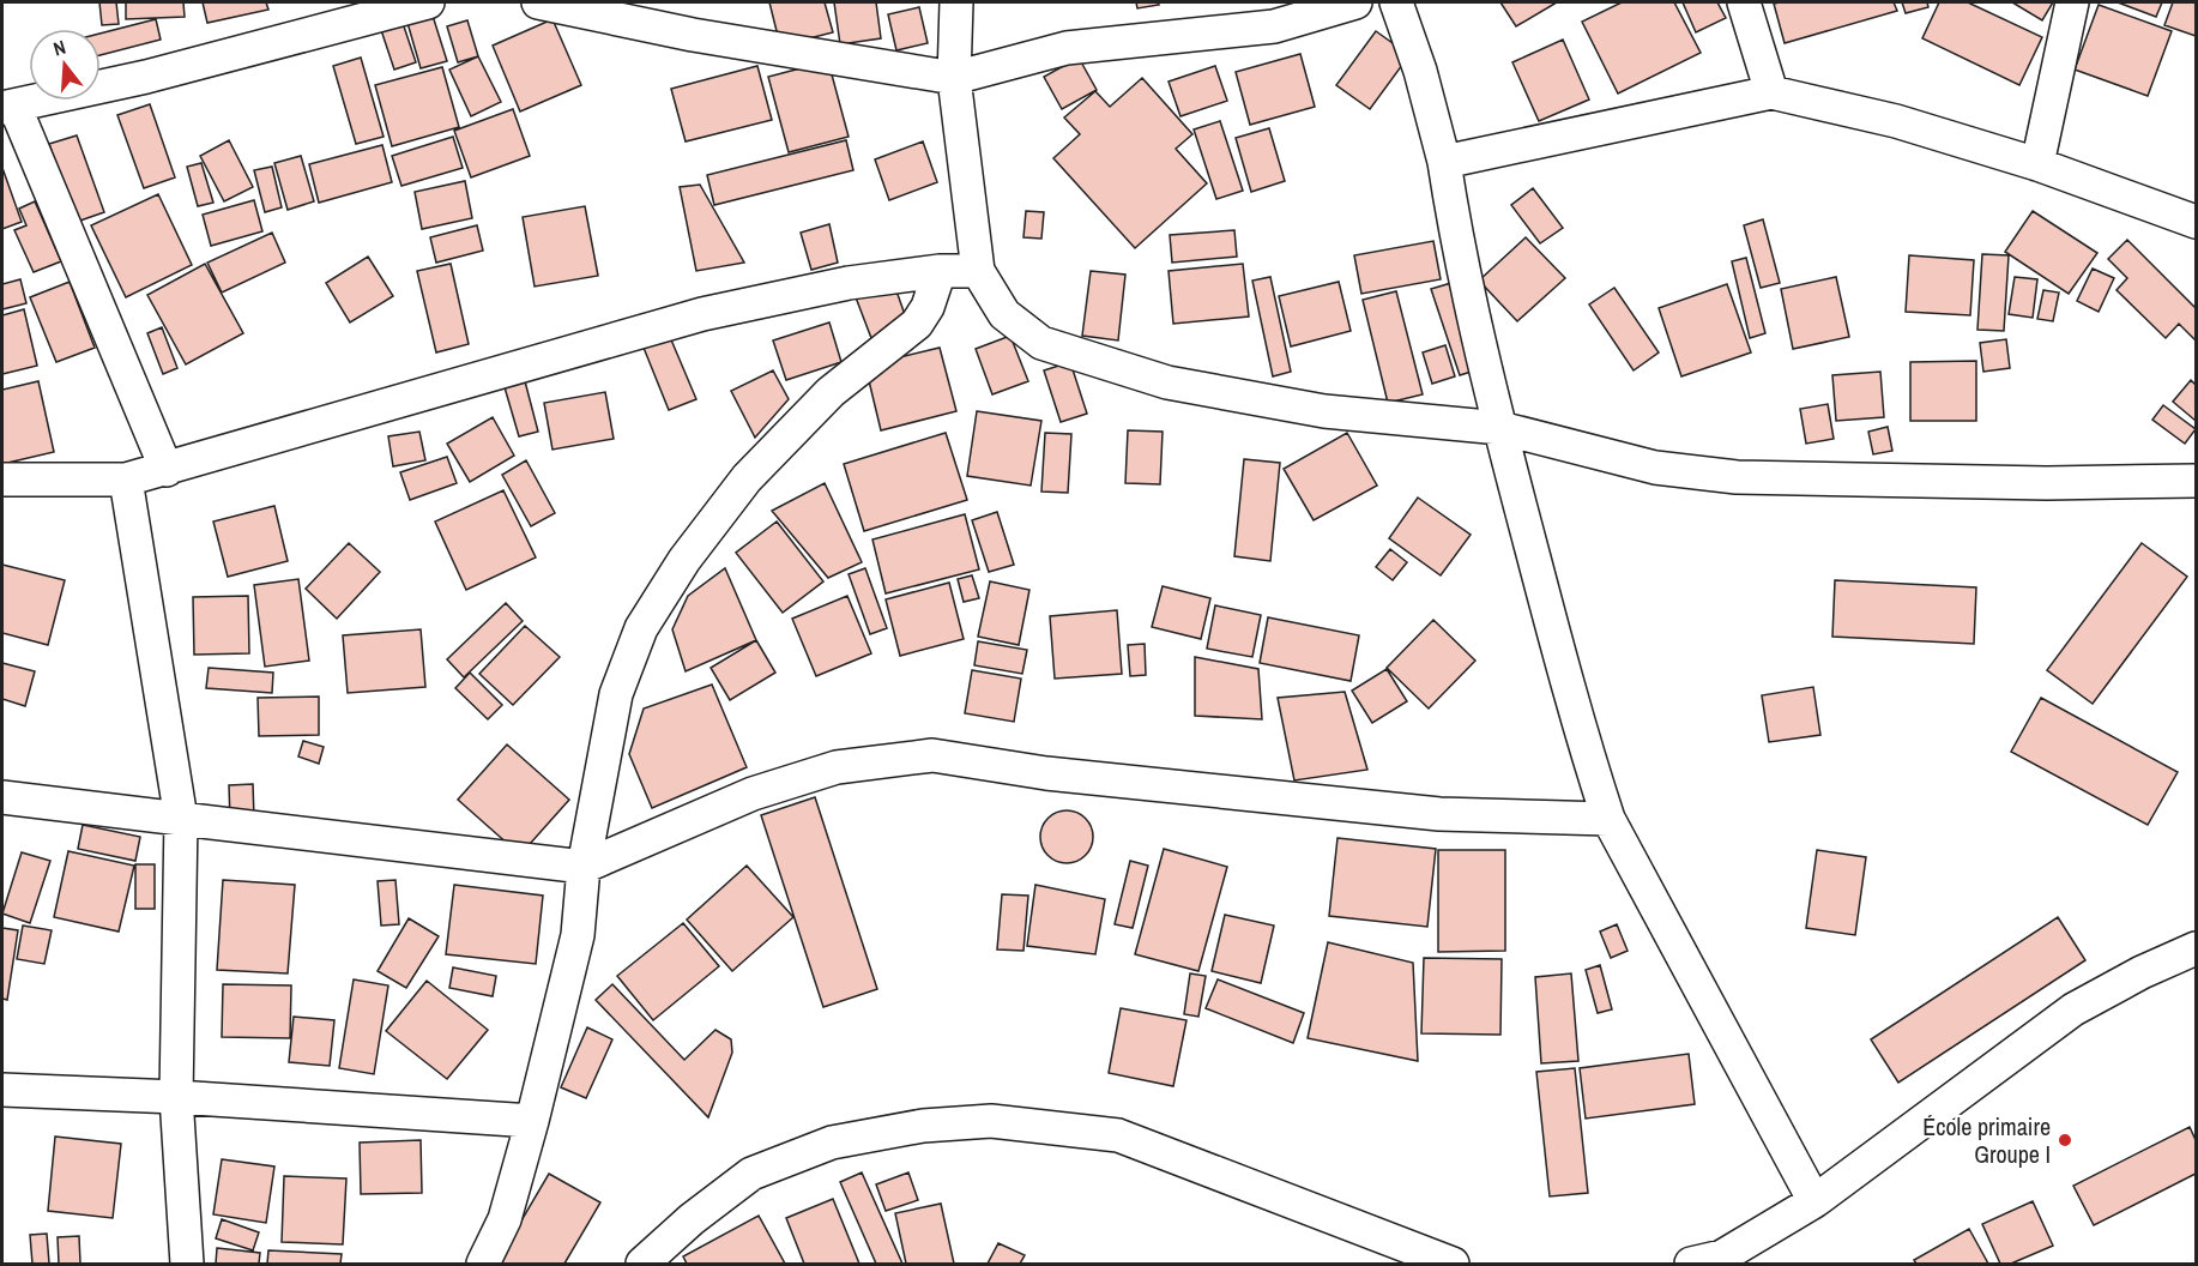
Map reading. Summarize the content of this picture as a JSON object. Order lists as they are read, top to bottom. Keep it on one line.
{"places":["École primaire Groupe I"],"north":"top"}
